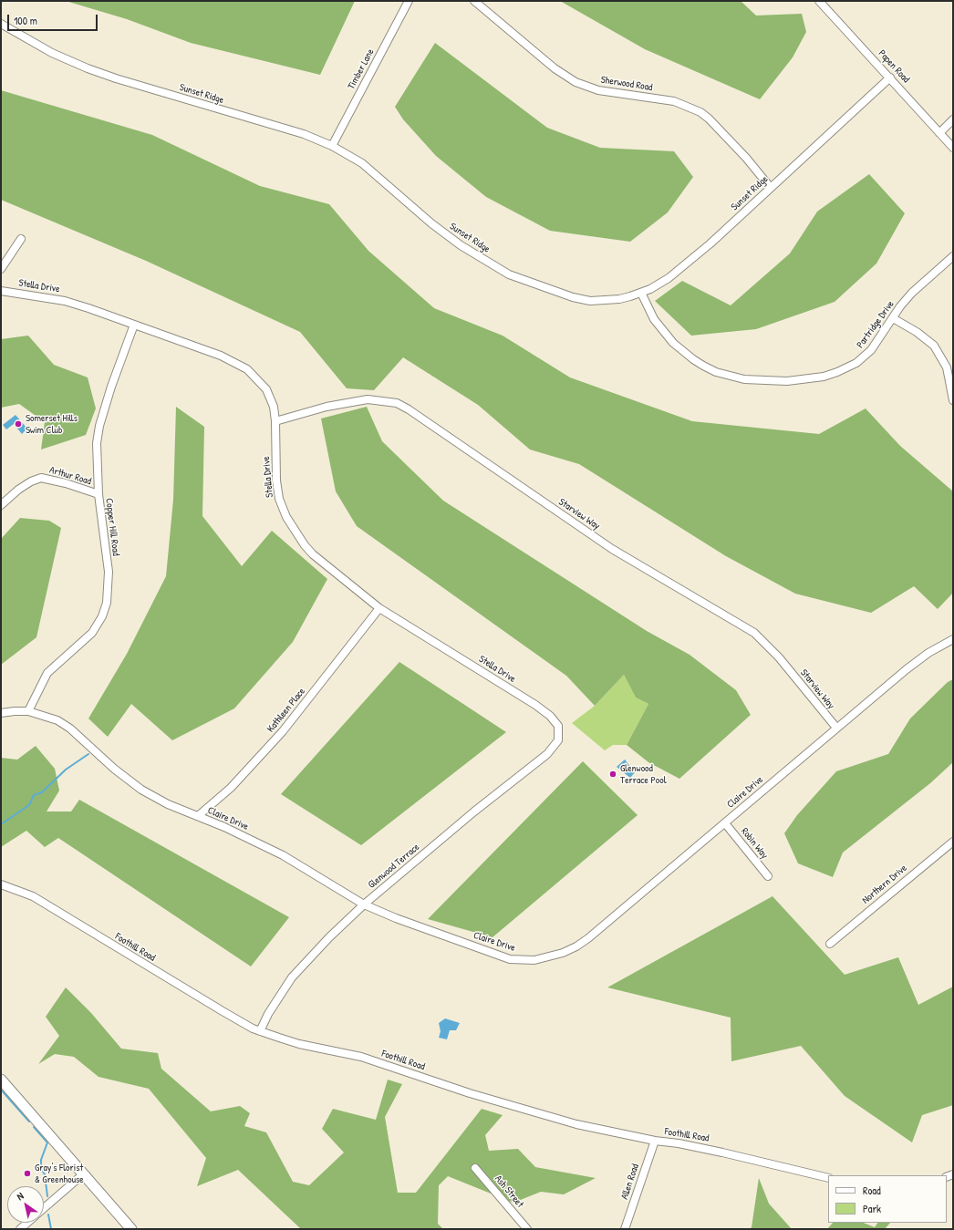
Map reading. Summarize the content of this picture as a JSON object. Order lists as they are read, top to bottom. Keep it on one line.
{"streets":{"street":["Papen Road","Timber Lane","Sherwood Road","Sunset Ridge","Stella Drive","Partridge Drive","Arthur Road","Starview Way","Copper Hill Road","Kathleen Place","Claire Drive","Robin Way","Glenwood Terrace","Northern Drive","Foothill Road","Allen Road","Ash Street"]},"crossings":[["Papen Road","Sunset Ridge"],["Timber Lane","Sunset Ridge"],["Sherwood Road","Sunset Ridge"],["Sunset Ridge","Partridge Drive"],["Stella Drive","Starview Way"],["Stella Drive","Copper Hill Road"],["Stella Drive","Kathleen Place"],["Stella Drive","Glenwood Terrace"],["Arthur Road","Copper Hill Road"],["Starview Way","Claire Drive"],["Copper Hill Road","Claire Drive"],["Kathleen Place","Claire Drive"],["Claire Drive","Robin Way"],["Claire Drive","Glenwood Terrace"],["Glenwood Terrace","Foothill Road"],["Foothill Road","Allen Road"]],"places":["Somerset Hills Swim Club","Glenwood Terrace Pool","Gray's Florist & Greenhouse"],"legend":["Road","Park"],"scale_bar":"100 m","north":"top left"}
